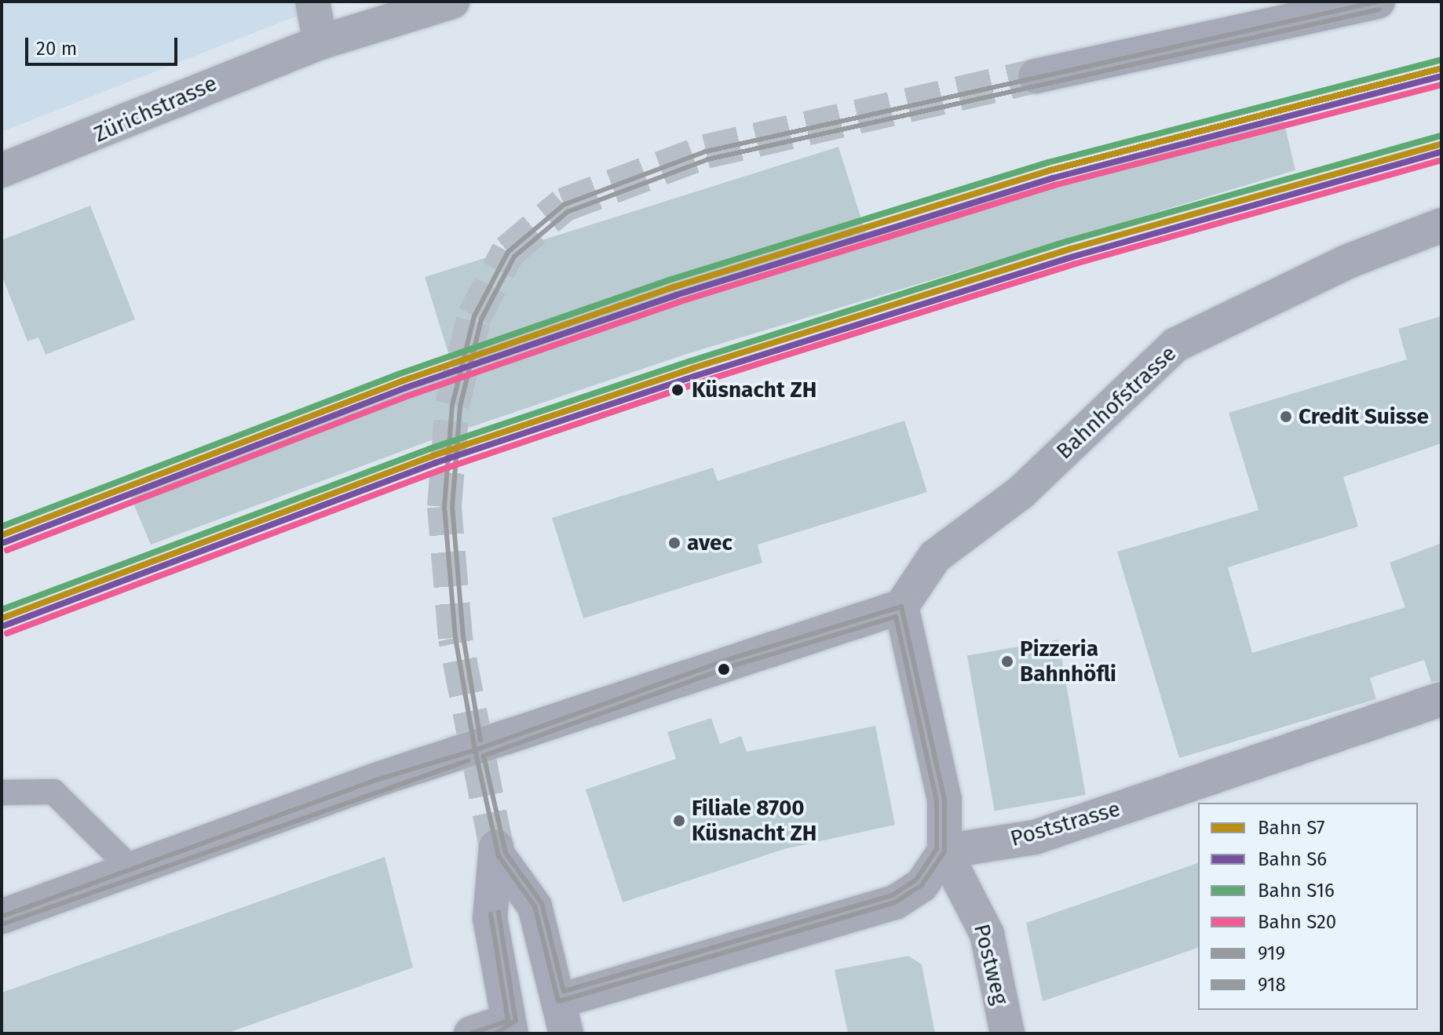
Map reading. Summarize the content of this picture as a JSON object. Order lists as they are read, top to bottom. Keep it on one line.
{"streets":{"street":["Zürichstrasse","Bahnhofstrasse","Poststrasse","Postweg"]},"crossings":[["Bahnhofstrasse","Postweg"],["Poststrasse","Postweg"]],"places":["Küsnacht ZH","Credit Suisse","avec","Pizzeria Bahnhöfli","Filiale 8700 Küsnacht ZH"],"lines":["transit line 919","transit line 918","rail line S16","rail line S7","rail line S6","rail line S20"],"legend":["Bahn S7","Bahn S6","Bahn S16","Bahn S20","919","918"],"scale_bar":"20 m"}
